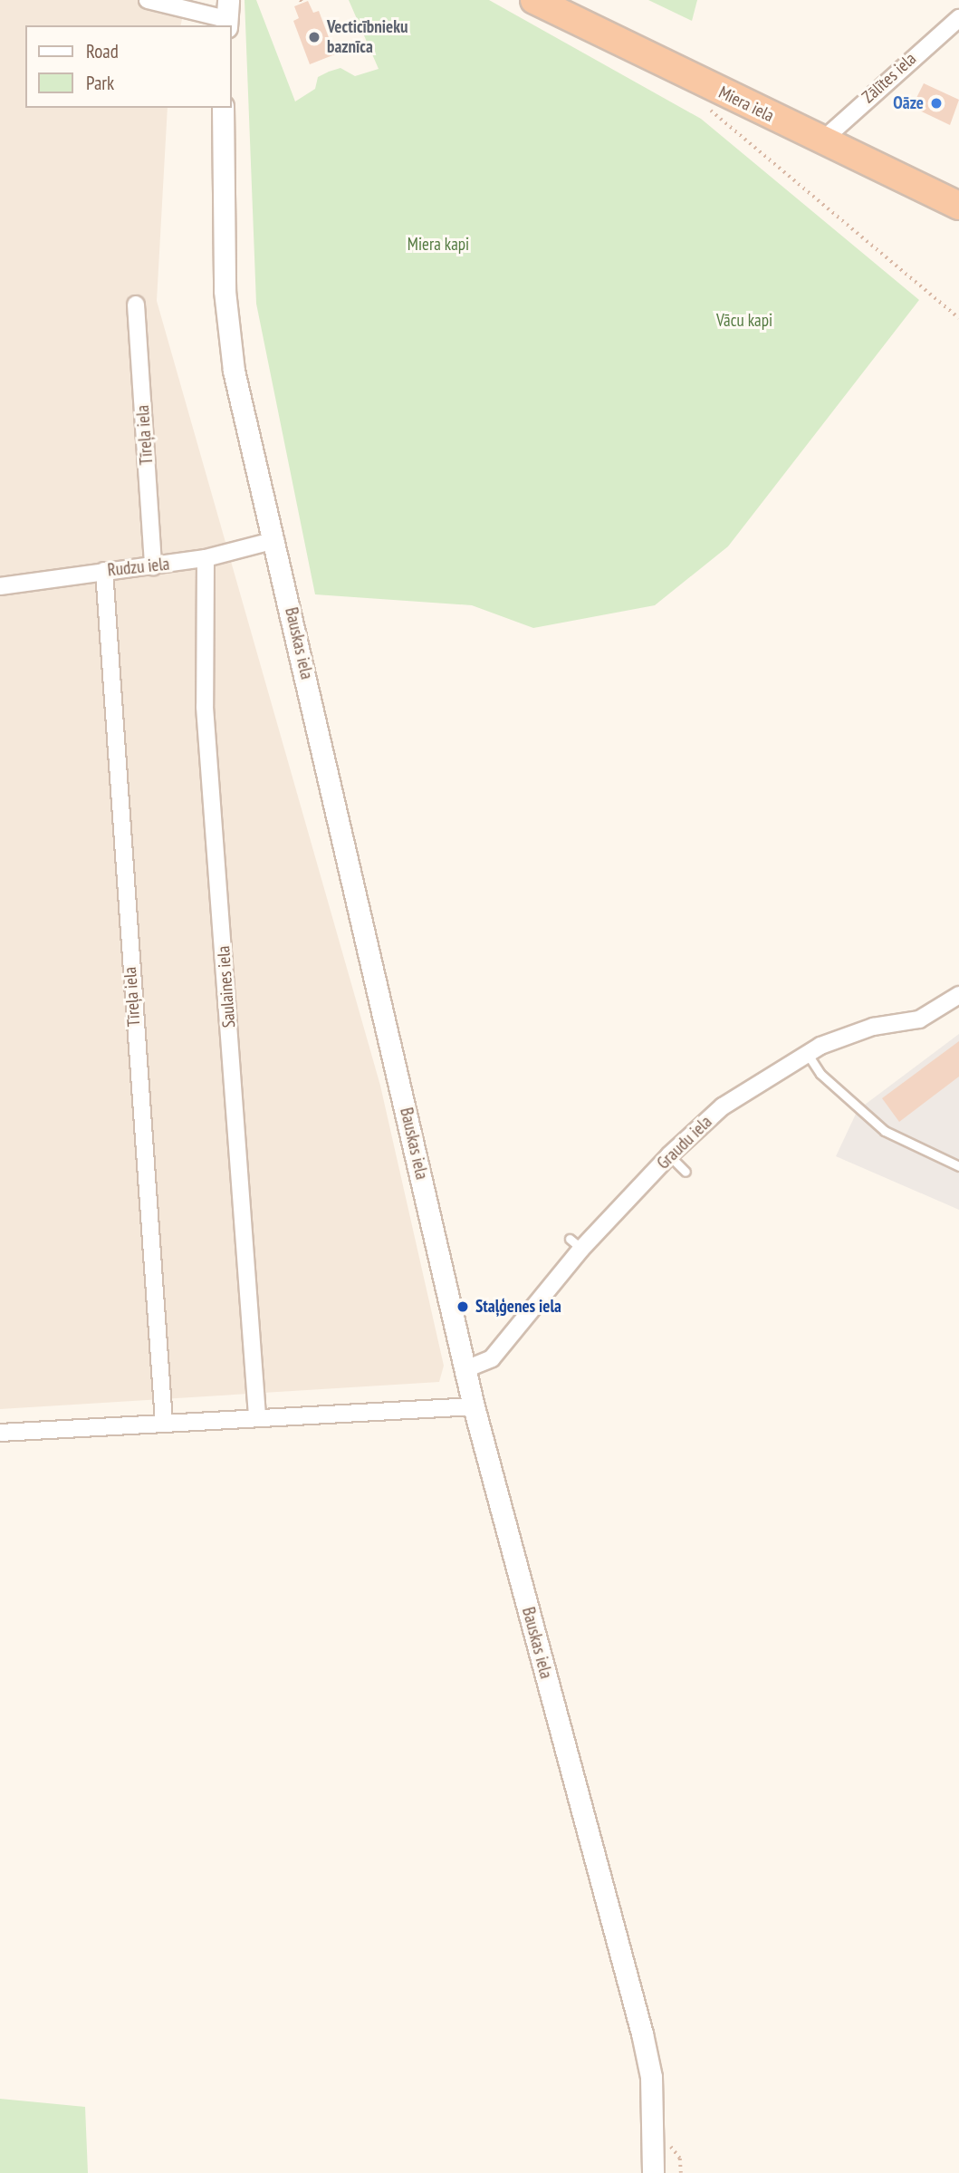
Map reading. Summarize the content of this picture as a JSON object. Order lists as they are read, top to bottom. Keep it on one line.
{"streets":{"highway":["Miera iela"],"street":["Zālītes iela","Tīreļa iela","Rudzu iela","Bauskas iela","Saulaines iela","Graudu iela"]},"crossings":[["Zālītes iela","Miera iela"],["Tīreļa iela","Rudzu iela"],["Rudzu iela","Bauskas iela"],["Rudzu iela","Saulaines iela"],["Bauskas iela","Graudu iela"]],"parks":["Miera kapi","Vācu kapi"],"places":["Vecticībnieku baznīca","Oāze","Staļģenes iela"],"legend":["Road","Park"]}
